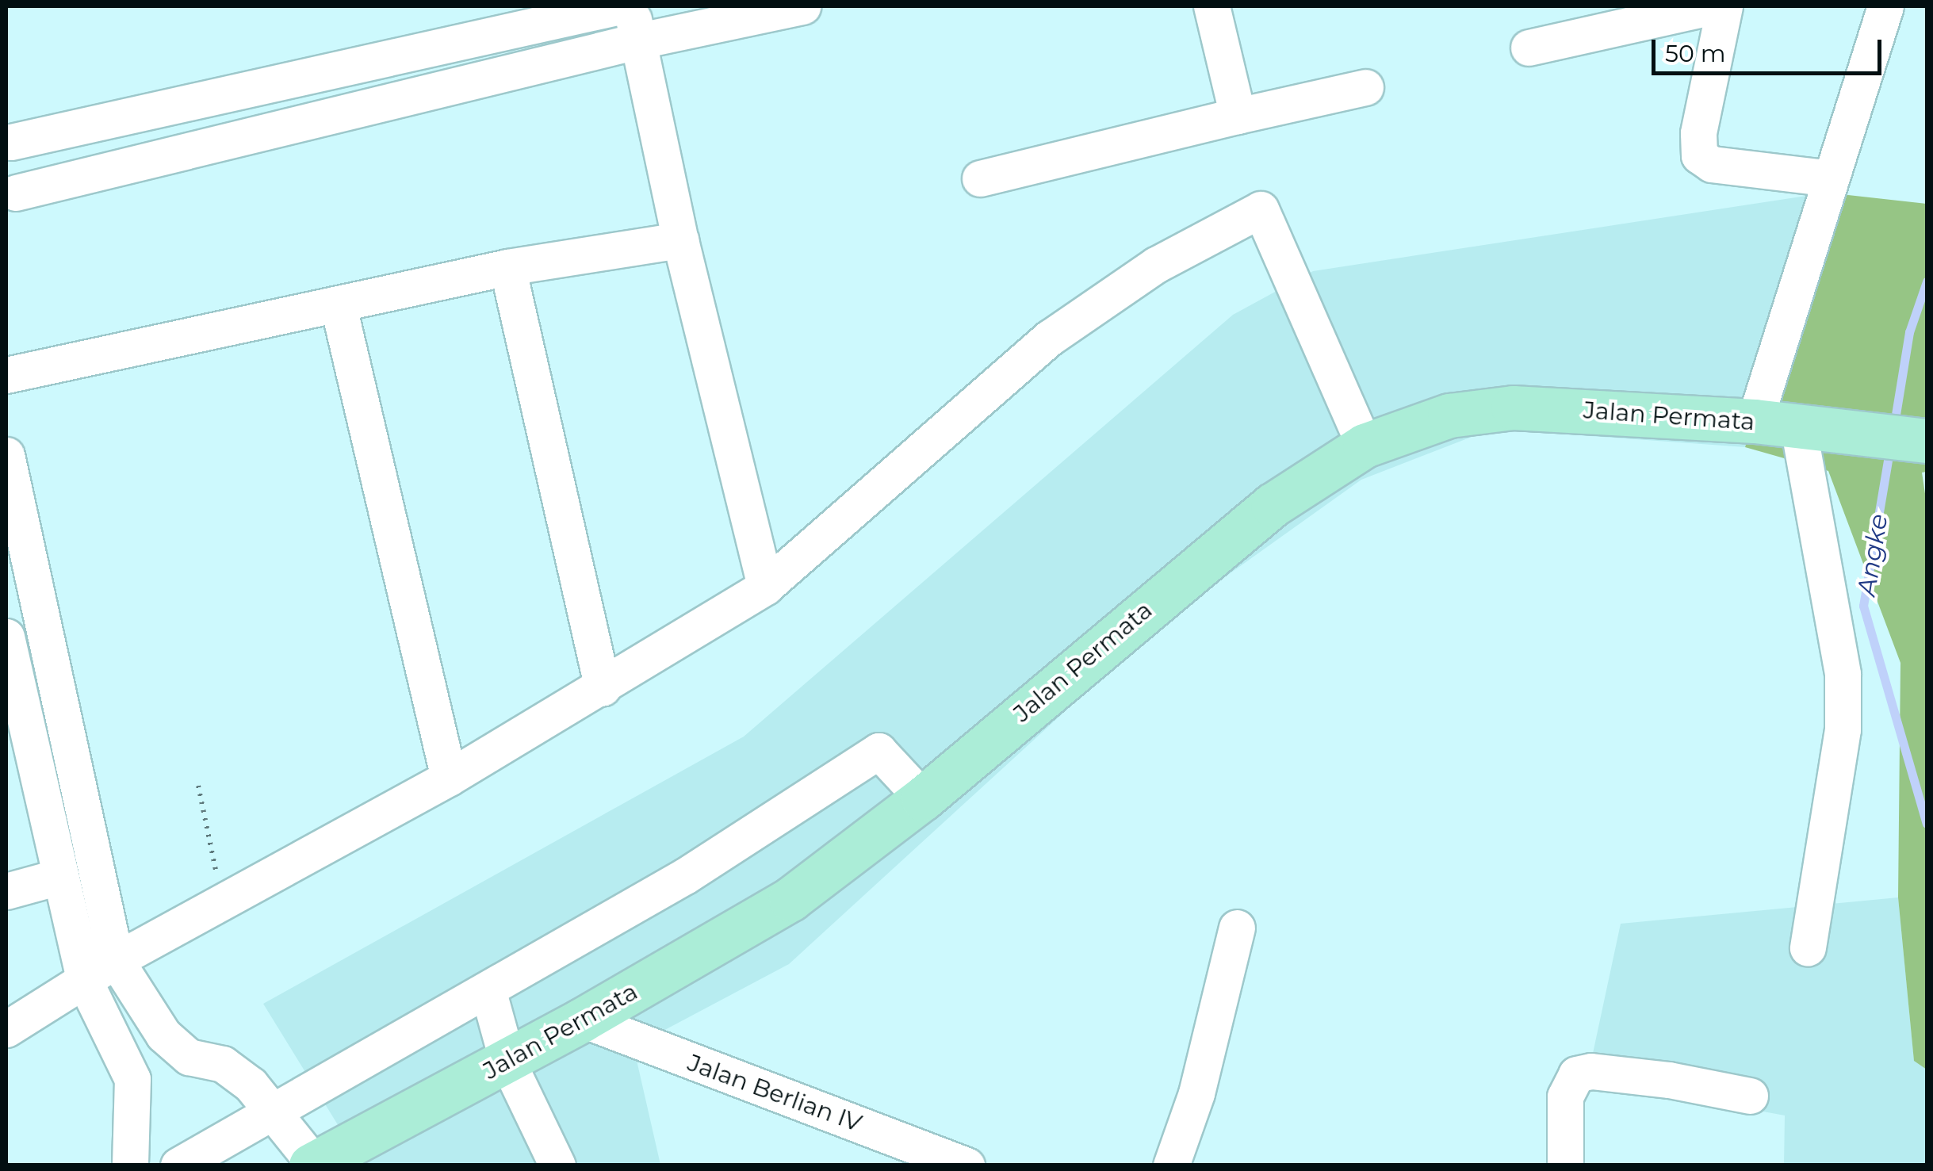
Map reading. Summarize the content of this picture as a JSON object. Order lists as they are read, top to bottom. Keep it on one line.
{"streets":{"main road":["Jalan Permata"],"street":["Jalan Berlian IV"]},"crossings":[["Jalan Permata","Jalan Berlian IV"]],"water":["Angke"],"scale_bar":"50 m"}
